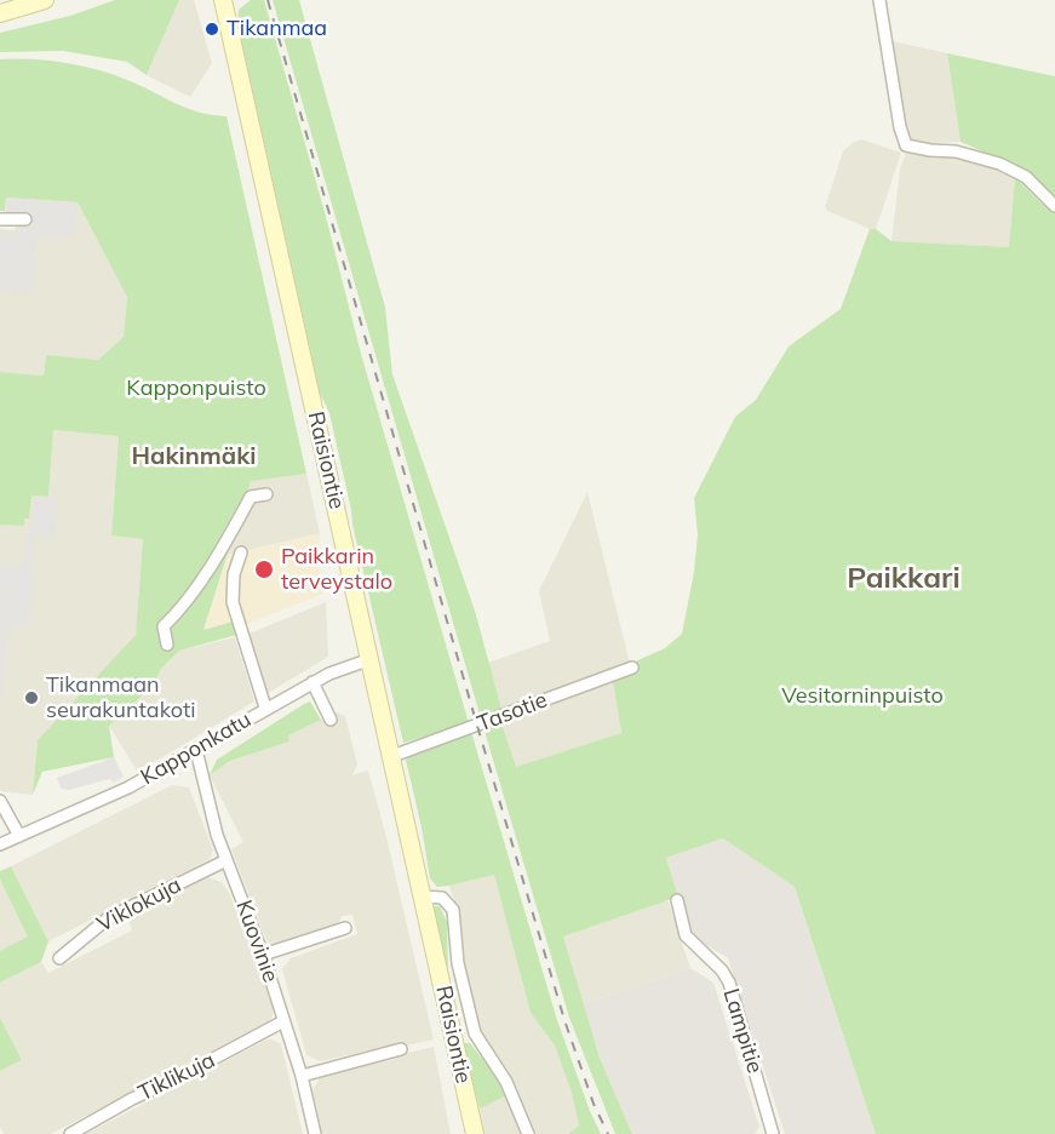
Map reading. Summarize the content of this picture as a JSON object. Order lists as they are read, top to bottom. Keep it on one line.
{"streets":{"main road":["Raisiontie"],"street":["Tasotie","Kapponkatu","Viklokuja","Kuovinie","Lampitie","Tiklikuja"]},"crossings":[["Raisiontie","Tasotie"],["Raisiontie","Kapponkatu"],["Kapponkatu","Kuovinie"],["Viklokuja","Kuovinie"],["Kuovinie","Tiklikuja"]],"districts":["Hakinmäki","Paikkari"],"parks":["Kapponpuisto","Vesitorninpuisto"],"places":["Tikanmaa","Paikkarin terveystalo","Tikanmaan seurakuntakoti"]}
